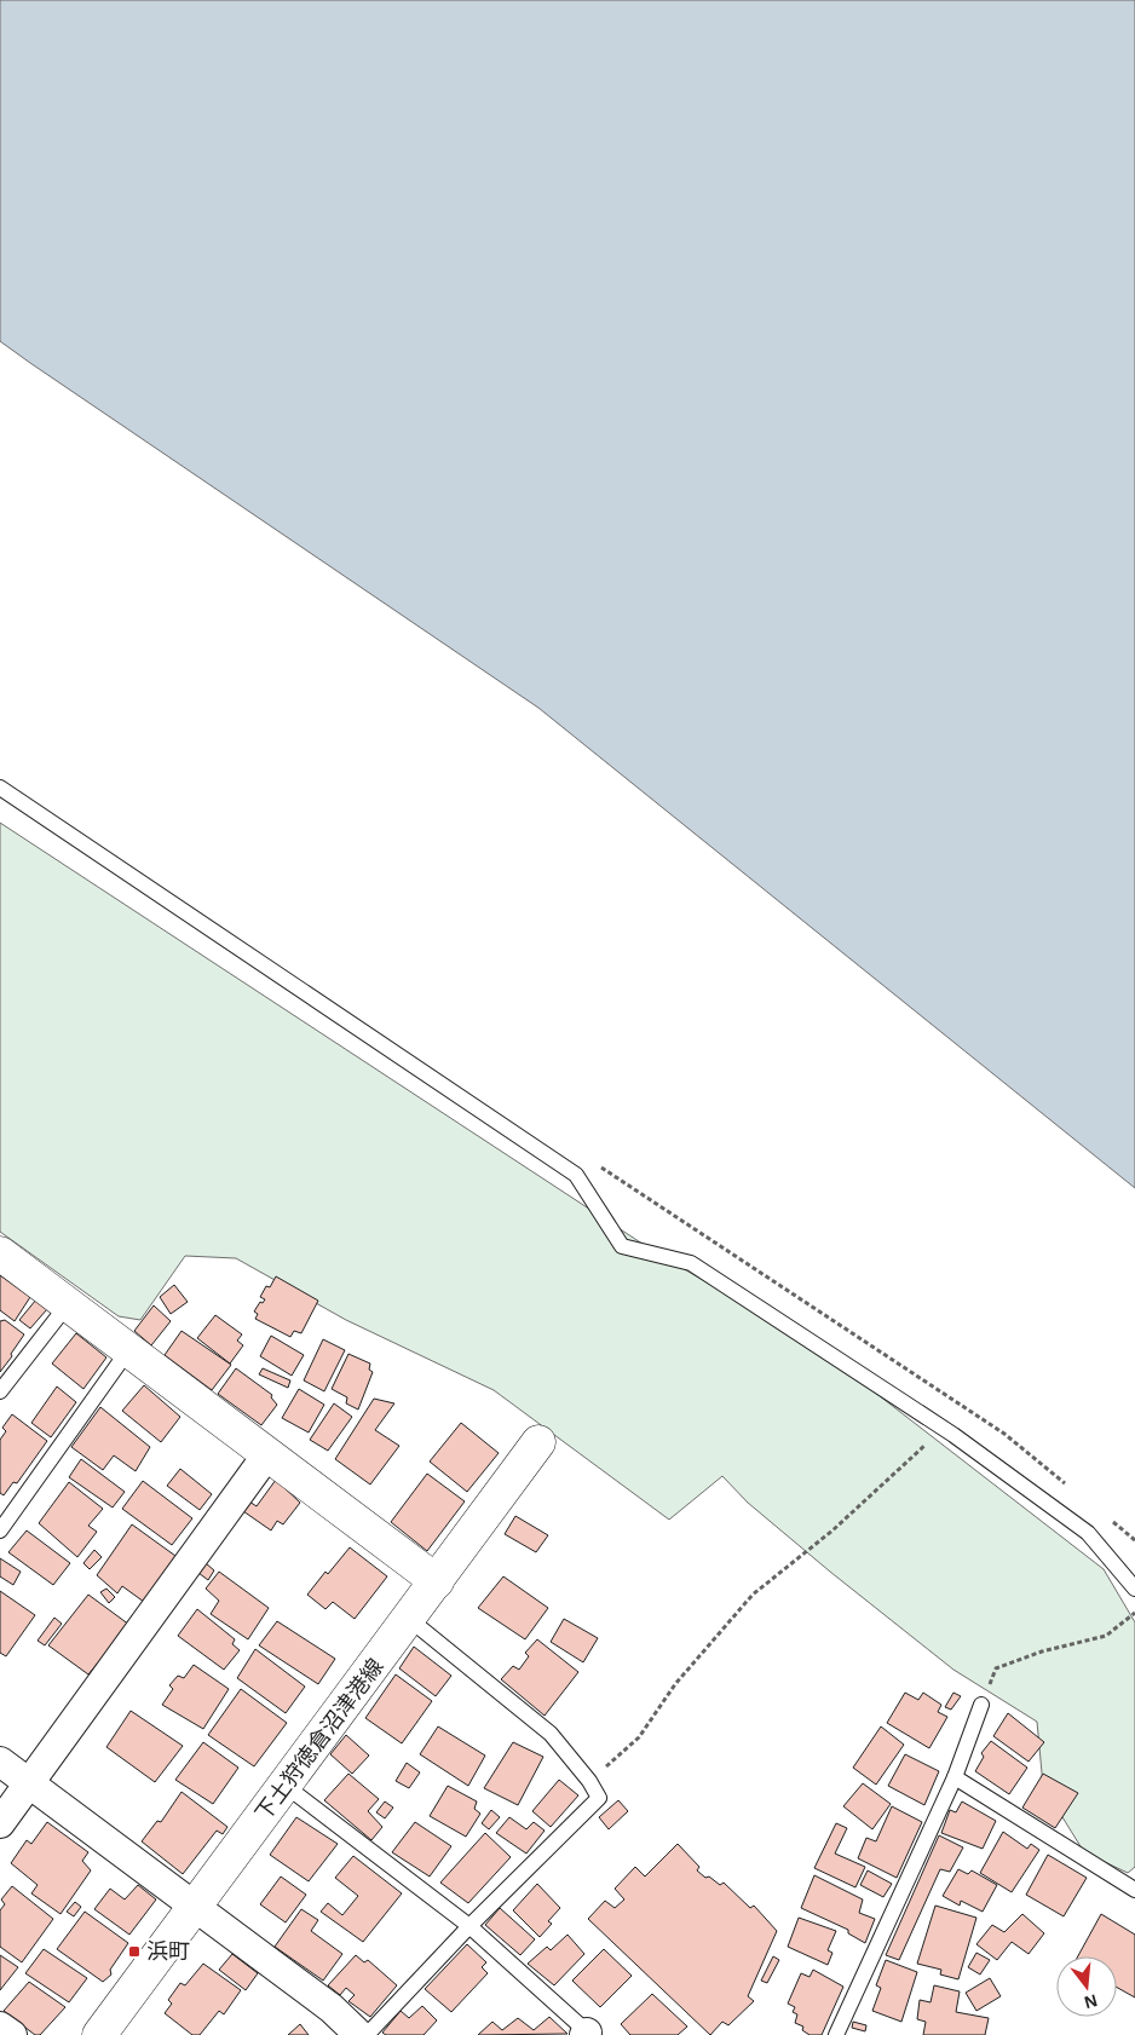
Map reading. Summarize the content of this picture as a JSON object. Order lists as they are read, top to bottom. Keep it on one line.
{"streets":{"main road":["下土狩徳倉沼津港線"]},"places":{"transit":["浜町"]},"north":"bottom"}
